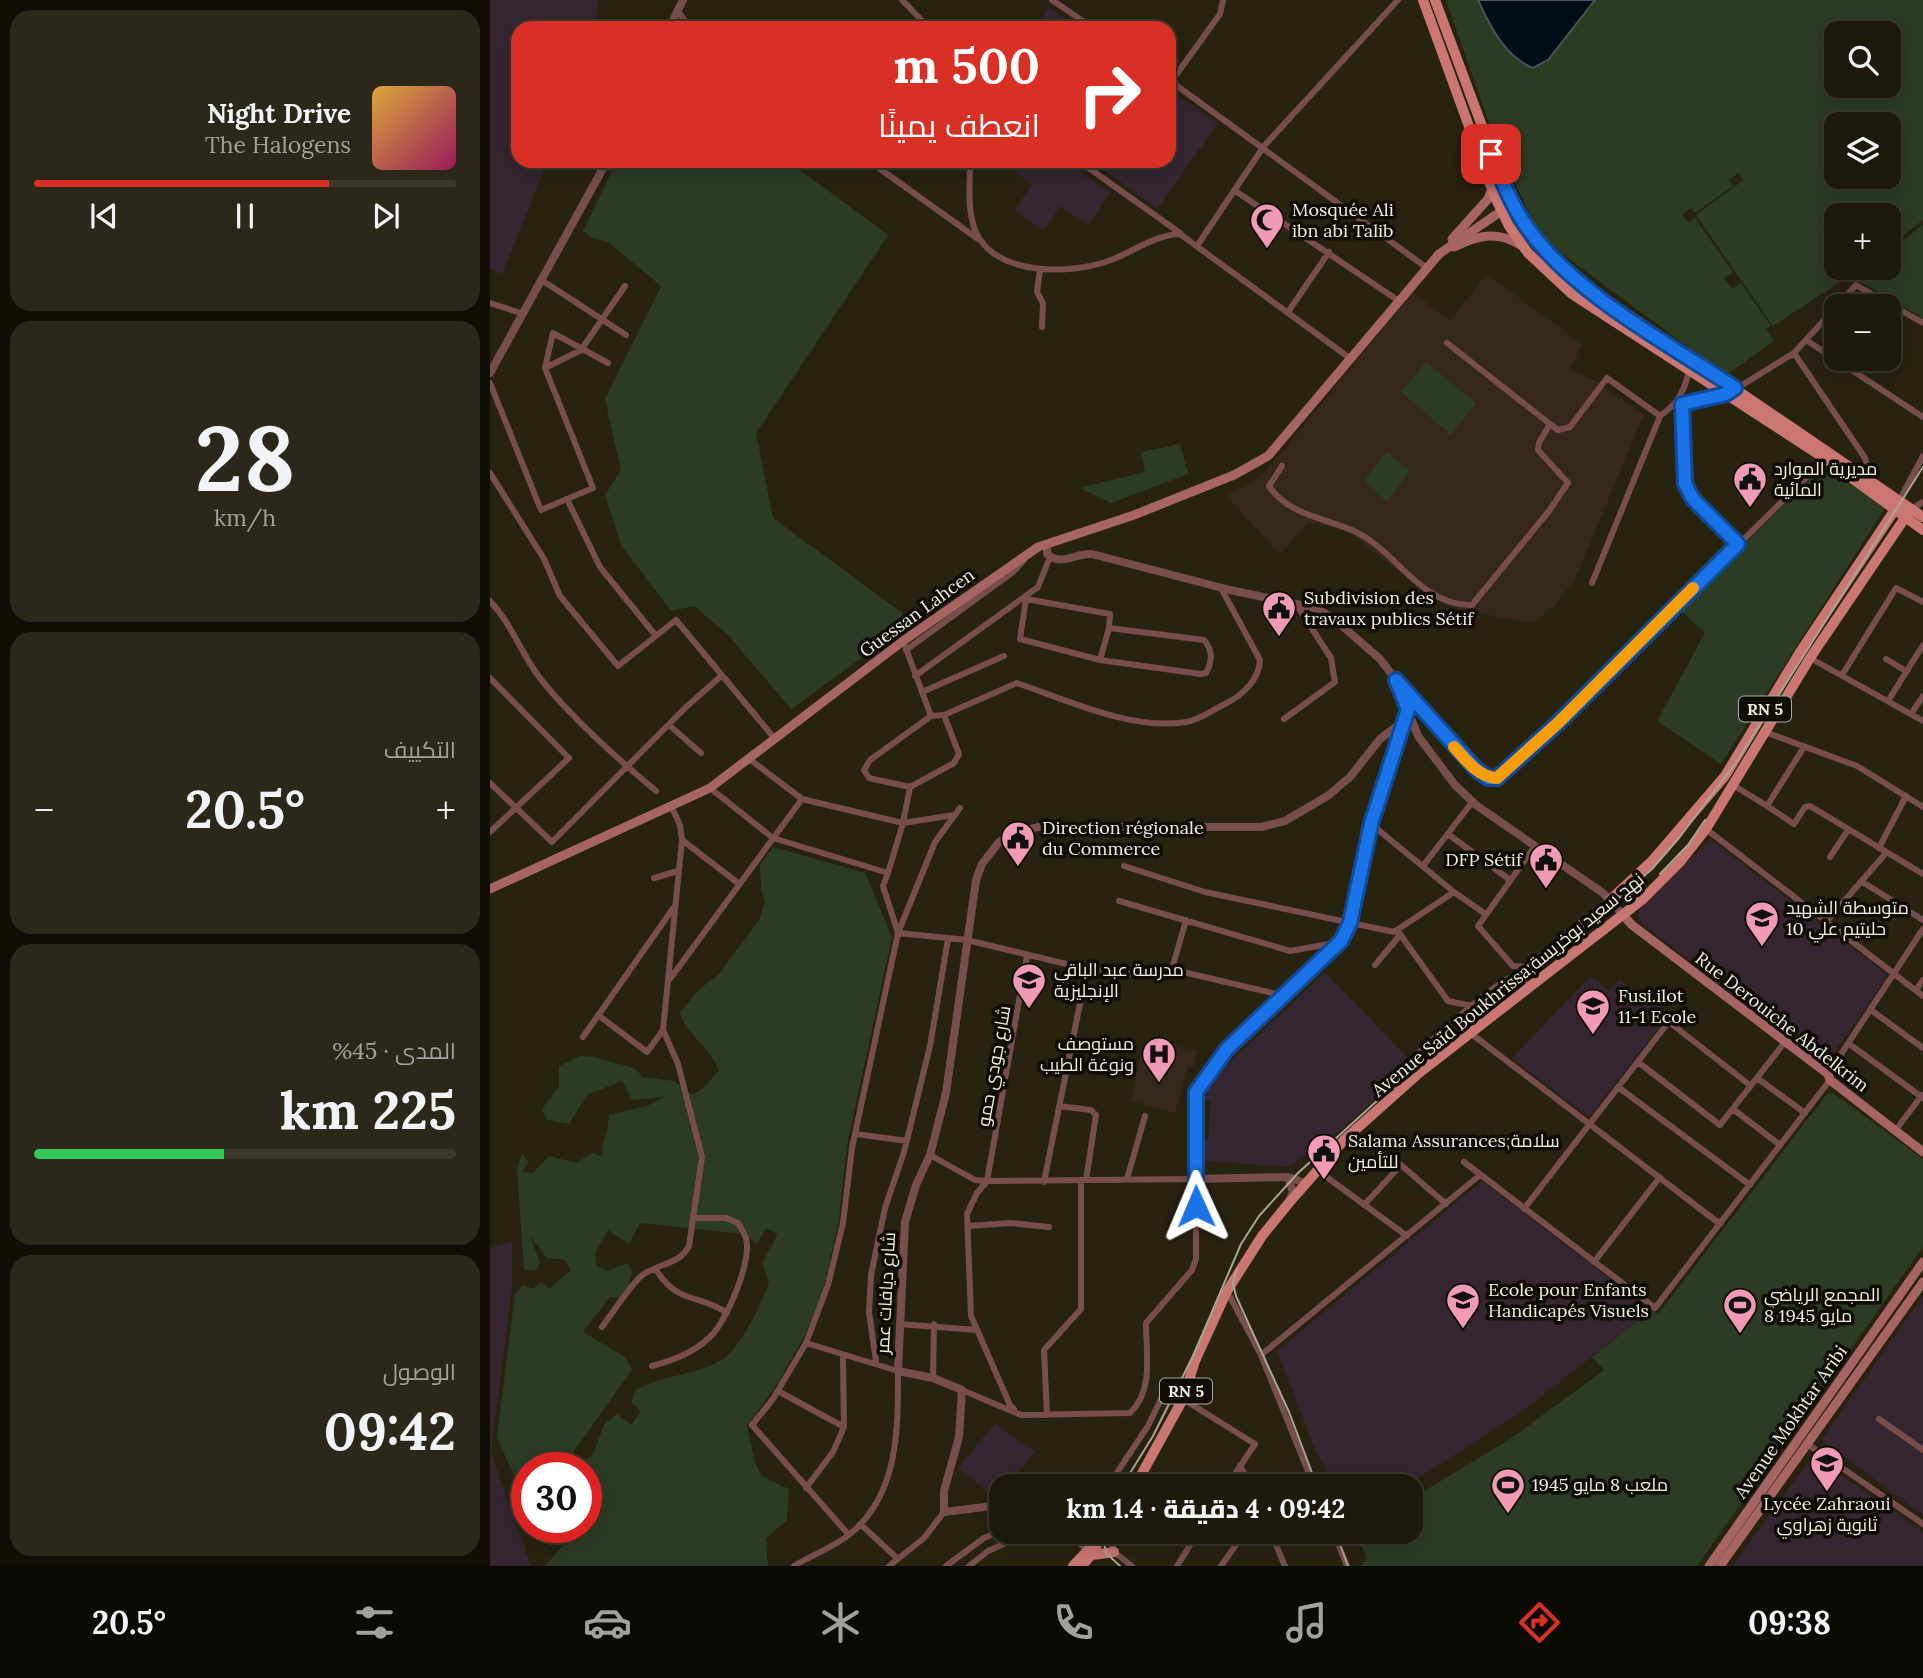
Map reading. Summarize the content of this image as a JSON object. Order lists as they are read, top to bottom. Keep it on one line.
{"streets":{"main road":["Guessan Lahcen","RN 5","Avenue Saïd Boukhrissa;نهج سعيد بوخريسة","Rue Derouiche Abdelkrim","Avenue Mokhtar Aribi"],"street":["شارع جودي حمو","شارع ديافات عمر"]},"crossings":[["Avenue Saïd Boukhrissa;نهج سعيد بوخريسة","Rue Derouiche Abdelkrim"]],"places":{"mosque":["Mosquée Ali ibn abi Talib"],"public building":["مديرية الموارد المائية","Subdivision des travaux publics Sétif","Direction régionale du Commerce","DFP Sétif","Salama Assurances;سلامة للتأمين"],"school or university":["متوسطة الشهيد حليتيم علي 10","مدرسة عبد الباقي الإنجليزية","Fusi.ilot 11-1 Ecole","Ecole pour Enfants Handicapés Visuels","Lycée Zahraoui ثانوية زهراوي"],"hospital":["مستوصف ونوغة الطيب"],"sports":["المجمع الرياضي 8 مايو 1945","ملعب 8 مايو 1945"]},"page":{"map_buttons":["+","−"],"turn":["500 m","انعطف يمينًا"],"song":["Night Drive","The Halogens"],"tile":[["28","km/h"],"التكييف",["المدى · 45%","225 km"],["الوصول","09:42"]],"heat":["−","20.5°","+"],"limit":"30","trip":"09:42 · 4 دقيقة · 1.4 km","tabs":["09:38","20.5°"]}}
